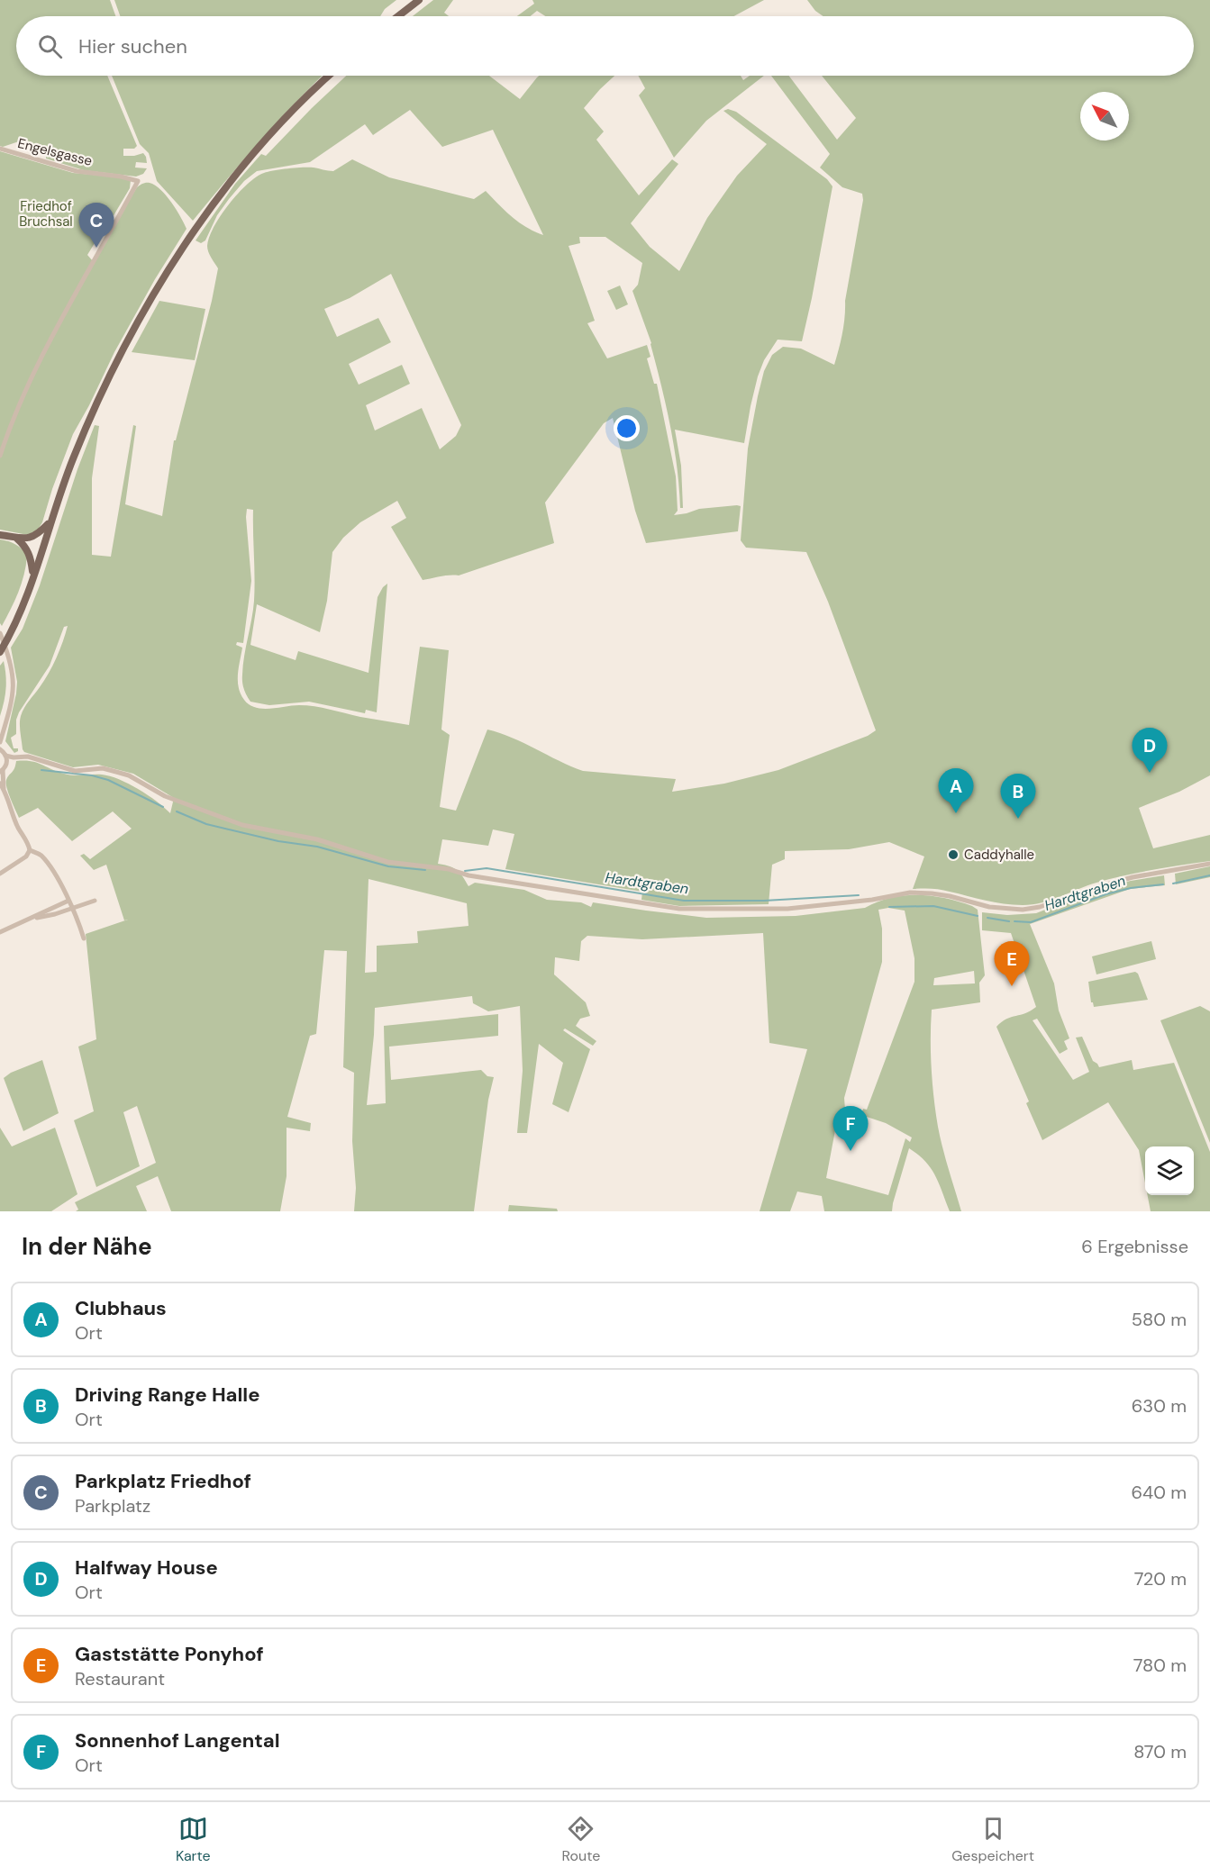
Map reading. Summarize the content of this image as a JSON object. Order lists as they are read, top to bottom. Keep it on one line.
{"streets":{"street":["Engelsgasse"]},"water":["Hardtgraben"],"parks":["Friedhof Bruchsal"],"places":["Caddyhalle"],"north":"top left","page":{"search":"Hier suchen","pins":["C","D","A","B","E","F"],"heading":["In der Nähe","6 Ergebnisse"],"list":[{"mark":"A","name":"Clubhaus","note":"Ort","value":"580 m"},{"mark":"B","name":"Driving Range Halle","note":"Ort","value":"630 m"},{"mark":"C","name":"Parkplatz Friedhof","note":"Parkplatz","value":"640 m"},{"mark":"D","name":"Halfway House","note":"Ort","value":"720 m"},{"mark":"E","name":"Gaststätte Ponyhof","note":"Restaurant","value":"780 m"},{"mark":"F","name":"Sonnenhof Langental","note":"Ort","value":"870 m"}],"nav":["Karte","Route","Gespeichert"]}}
